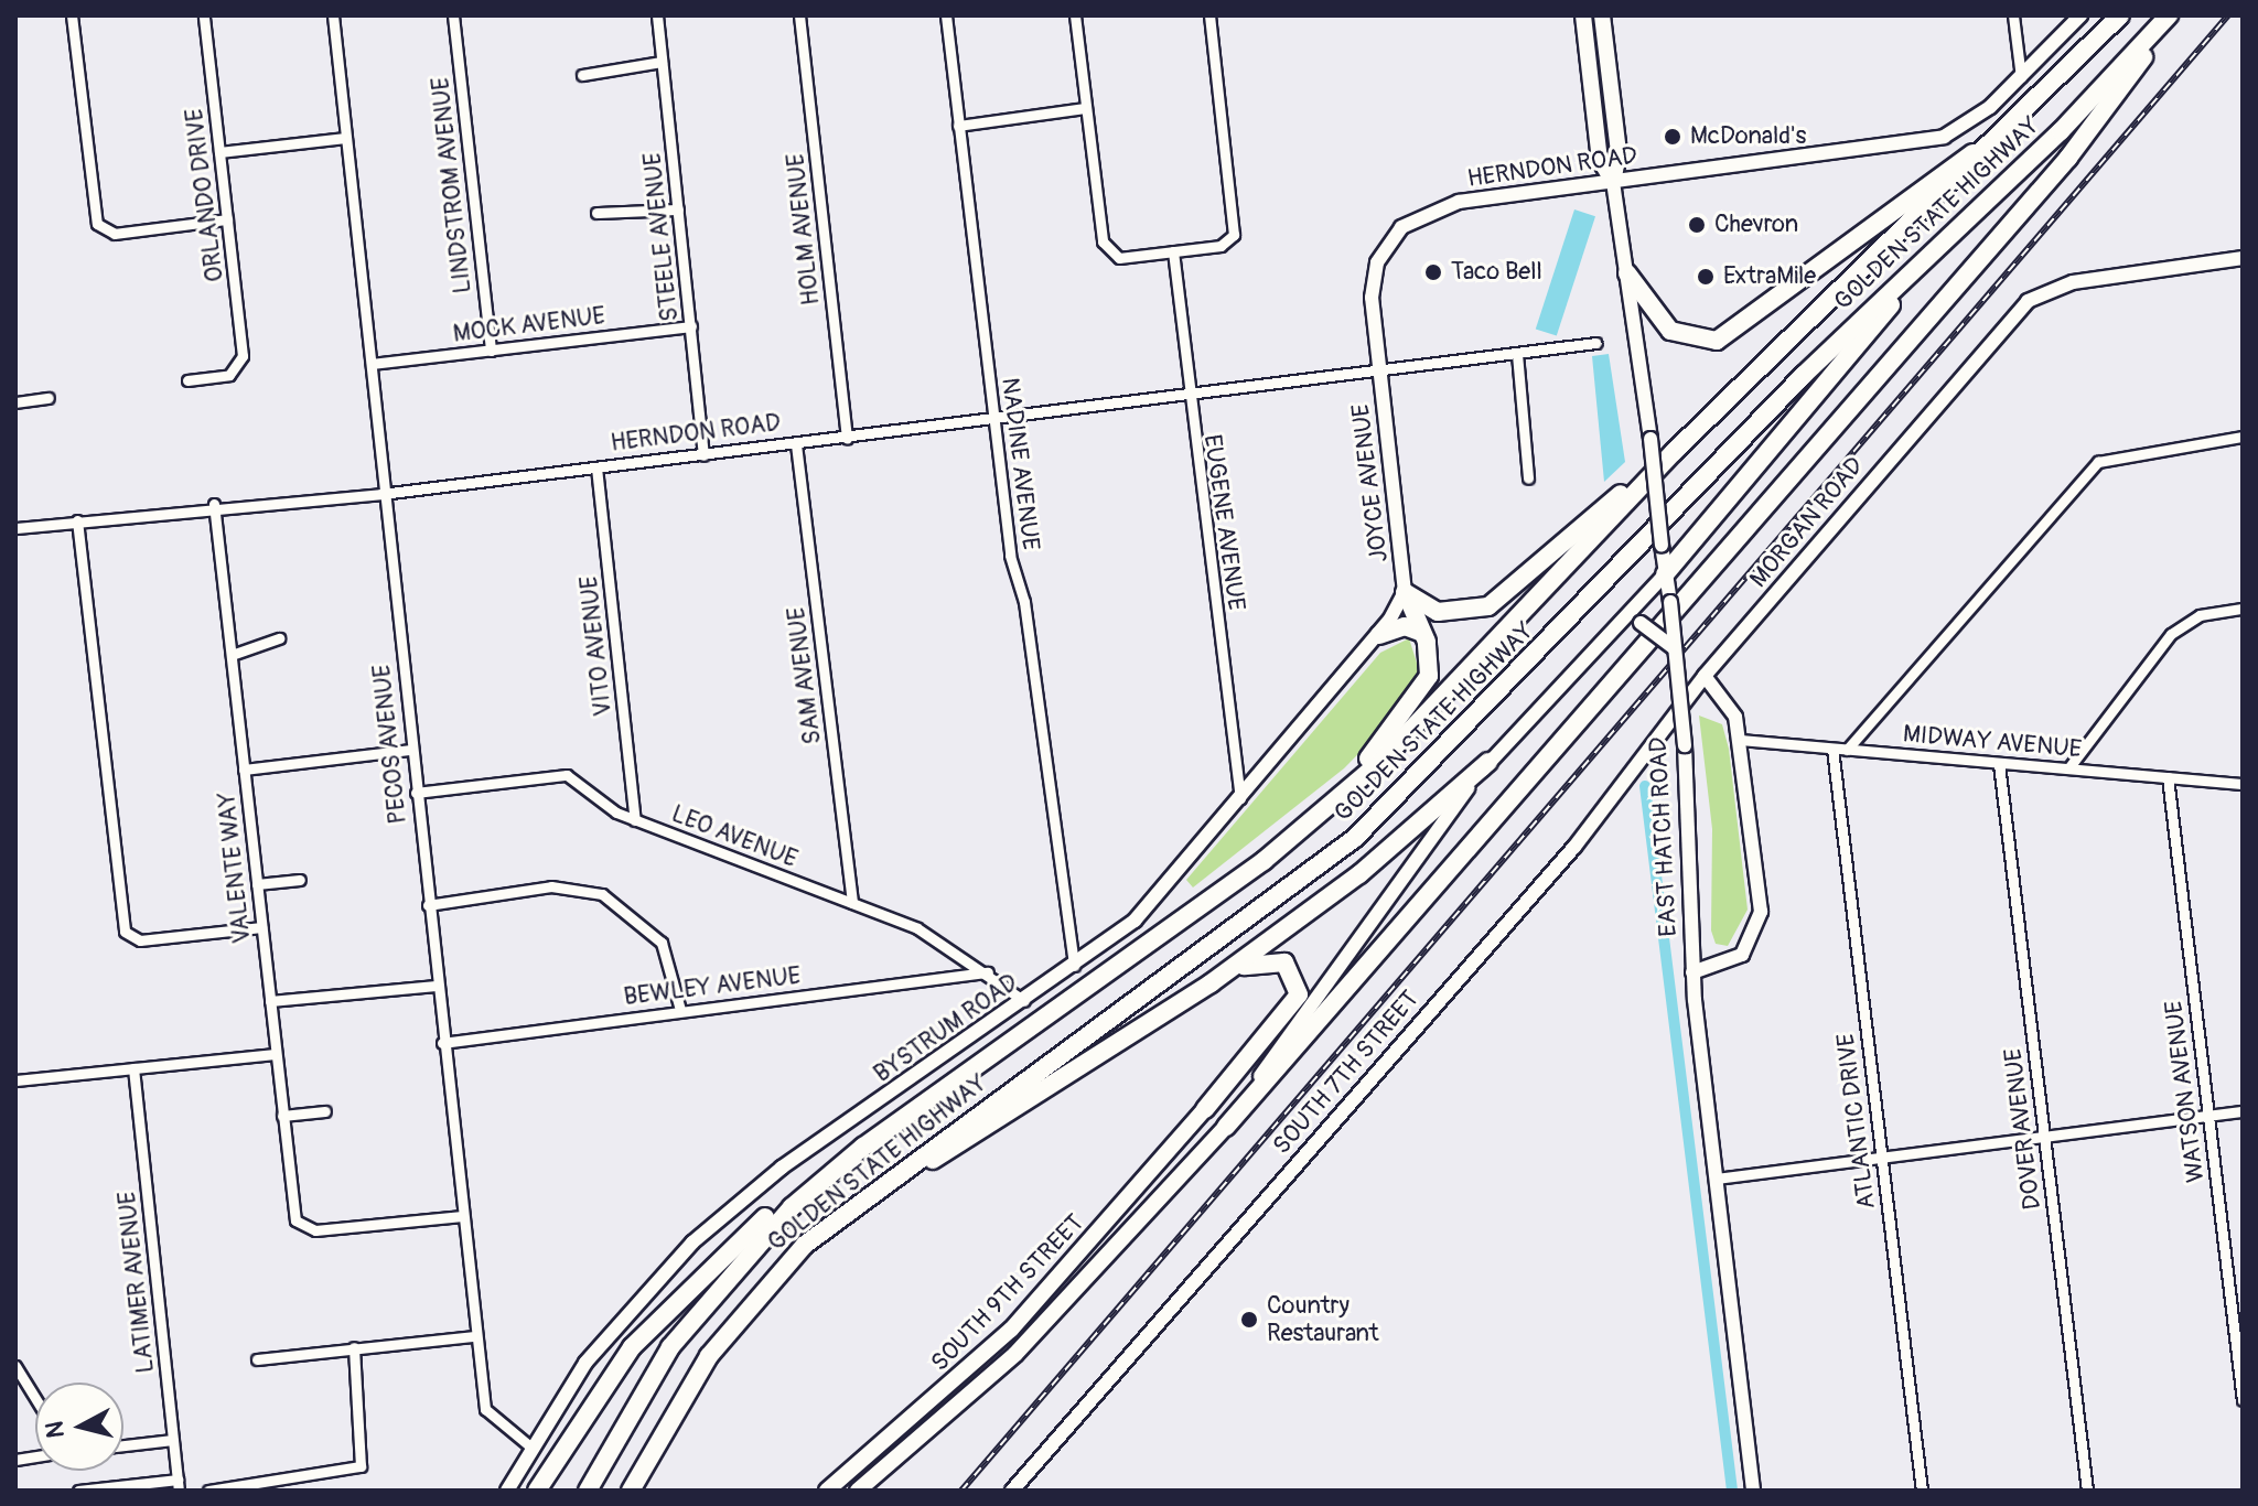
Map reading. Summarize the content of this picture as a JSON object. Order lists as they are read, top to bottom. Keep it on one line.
{"streets":{"highway":["GOLDEN STATE HIGHWAY"],"main road":["EAST HATCH ROAD","SOUTH 9TH STREET"],"street":["HERNDON ROAD","LINDSTROM AVENUE","ORLANDO DRIVE","HOLM AVENUE","STEELE AVENUE","MOCK AVENUE","NADINE AVENUE","JOYCE AVENUE","EUGENE AVENUE","MORGAN ROAD","VITO AVENUE","SAM AVENUE","MIDWAY AVENUE","PECOS AVENUE","LEO AVENUE","VALENTE WAY","BEWLEY AVENUE","BYSTRUM ROAD","SOUTH 7TH STREET","WATSON AVENUE","ATLANTIC DRIVE","DOVER AVENUE","LATIMER AVENUE"]},"crossings":[["HERNDON ROAD","HOLM AVENUE"],["HERNDON ROAD","STEELE AVENUE"],["HERNDON ROAD","NADINE AVENUE"],["HERNDON ROAD","JOYCE AVENUE"],["HERNDON ROAD","EUGENE AVENUE"],["HERNDON ROAD","VITO AVENUE"],["HERNDON ROAD","SAM AVENUE"],["HERNDON ROAD","PECOS AVENUE"],["HERNDON ROAD","EAST HATCH ROAD"],["HERNDON ROAD","VALENTE WAY"],["LINDSTROM AVENUE","MOCK AVENUE"],["STEELE AVENUE","MOCK AVENUE"],["MOCK AVENUE","PECOS AVENUE"],["NADINE AVENUE","BYSTRUM ROAD"],["JOYCE AVENUE","BYSTRUM ROAD"],["EUGENE AVENUE","BYSTRUM ROAD"],["MORGAN ROAD","SOUTH 7TH STREET"],["VITO AVENUE","LEO AVENUE"],["SAM AVENUE","LEO AVENUE"],["MIDWAY AVENUE","WATSON AVENUE"],["MIDWAY AVENUE","ATLANTIC DRIVE"],["MIDWAY AVENUE","DOVER AVENUE"],["PECOS AVENUE","LEO AVENUE"],["PECOS AVENUE","VALENTE WAY"],["PECOS AVENUE","BEWLEY AVENUE"],["PECOS AVENUE","BYSTRUM ROAD"],["LEO AVENUE","BEWLEY AVENUE"],["LEO AVENUE","BYSTRUM ROAD"]],"places":["McDonald's","Chevron","Taco Bell","ExtraMile","Country Restaurant"],"north":"left"}
